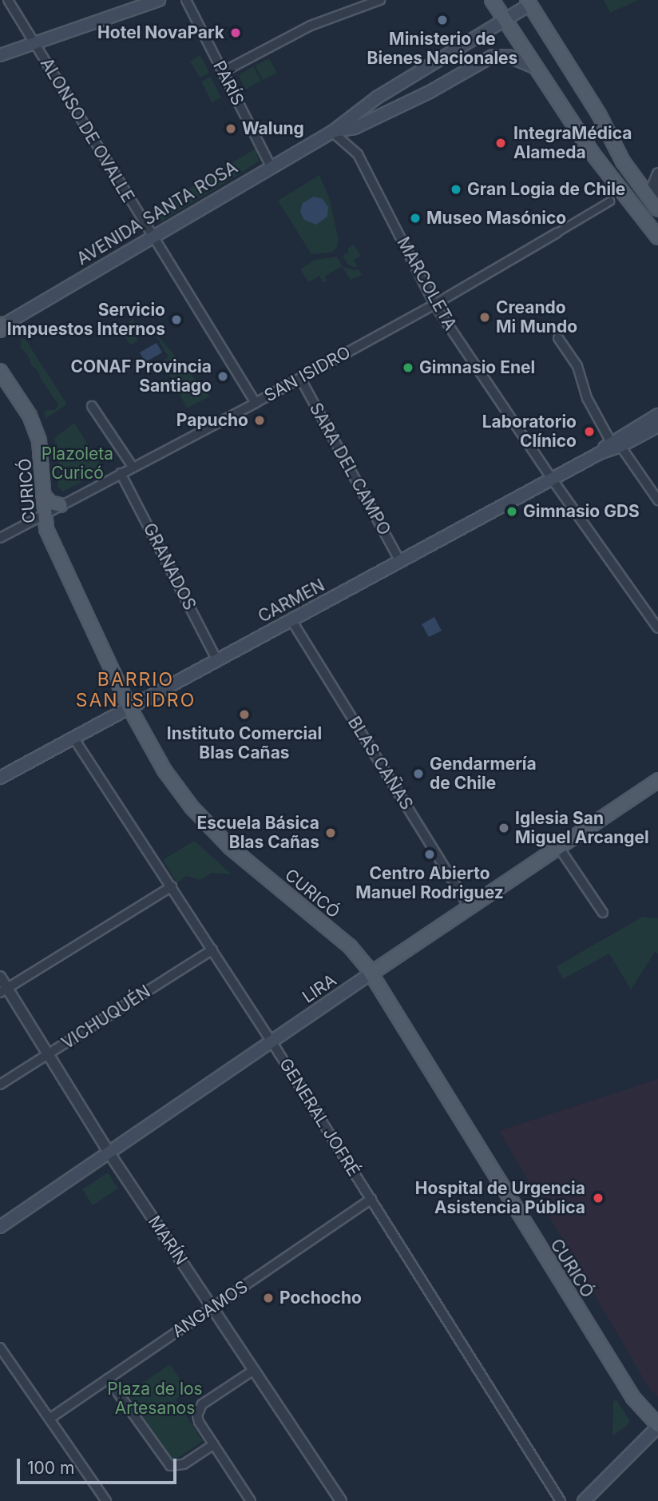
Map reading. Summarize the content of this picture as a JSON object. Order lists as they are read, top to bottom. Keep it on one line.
{"streets":{"main road":["AVENIDA SANTA ROSA","CURICÓ","CARMEN","LIRA"],"street":["PARÍS","ALONSO DE OVALLE","MARCOLETA","SAN ISIDRO","SARA DEL CAMPO","GRANADOS","BLAS CAÑAS","VICHUQUÉN","GENERAL JOFRÉ","MARÍN","ANGAMOS"]},"crossings":[["PARÍS","AVENIDA SANTA ROSA"],["ALONSO DE OVALLE","AVENIDA SANTA ROSA"],["ALONSO DE OVALLE","SAN ISIDRO"],["AVENIDA SANTA ROSA","MARCOLETA"],["MARCOLETA","SAN ISIDRO"],["MARCOLETA","CARMEN"],["SAN ISIDRO","SARA DEL CAMPO"],["SAN ISIDRO","CURICÓ"],["SAN ISIDRO","GRANADOS"],["SARA DEL CAMPO","CARMEN"],["CURICÓ","CARMEN"],["CURICÓ","LIRA"],["GRANADOS","CARMEN"],["CARMEN","BLAS CAÑAS"],["CARMEN","GENERAL JOFRÉ"],["BLAS CAÑAS","LIRA"],["LIRA","GENERAL JOFRÉ"],["LIRA","MARÍN"],["VICHUQUÉN","GENERAL JOFRÉ"],["VICHUQUÉN","MARÍN"],["GENERAL JOFRÉ","ANGAMOS"],["MARÍN","ANGAMOS"]],"districts":["BARRIO SAN ISIDRO"],"parks":["Plazoleta Curicó","Plaza de los Artesanos"],"places":["Ministerio de Bienes Nacionales","Hotel NovaPark","Walung","IntegraMédica Alameda","Gran Logia de Chile","Museo Masónico","Creando Mi Mundo","Servicio Impuestos Internos","Gimnasio Enel","CONAF Provincia Santiago","Papucho","Laboratorio Clínico","Gimnasio GDS","Instituto Comercial Blas Cañas","Gendarmería de Chile","Iglesia San Miguel Arcangel","Escuela Básica Blas Cañas","Centro Abierto Manuel Rodriguez","Hospital de Urgencia Asistencia Pública","Pochocho"],"scale_bar":"100 m"}
